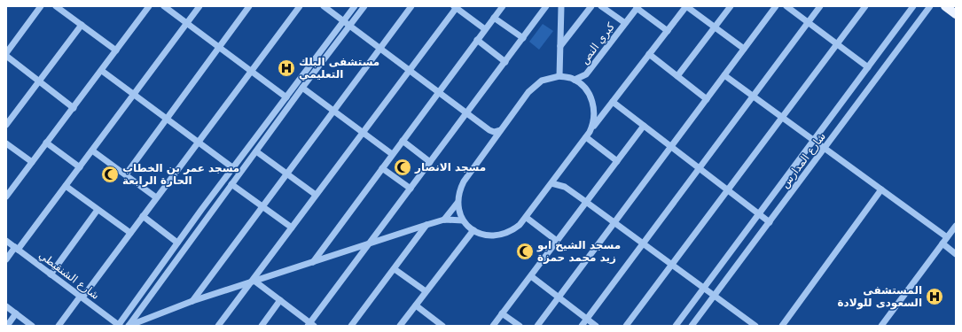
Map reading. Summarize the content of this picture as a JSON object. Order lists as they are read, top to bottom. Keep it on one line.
{"streets":{"street":["كبري النص","شارع المدارس","شارع الشنقيطي"]},"places":{"hospital":["مستشفى البلك التعليمي","المستشفى السعودى للولادة"],"mosque":["مسجد الانصار","مسجد عمر بن الخطاب الحارة الرابعة","مسجد الشيخ ابو زيد محمد حمزة"]}}
